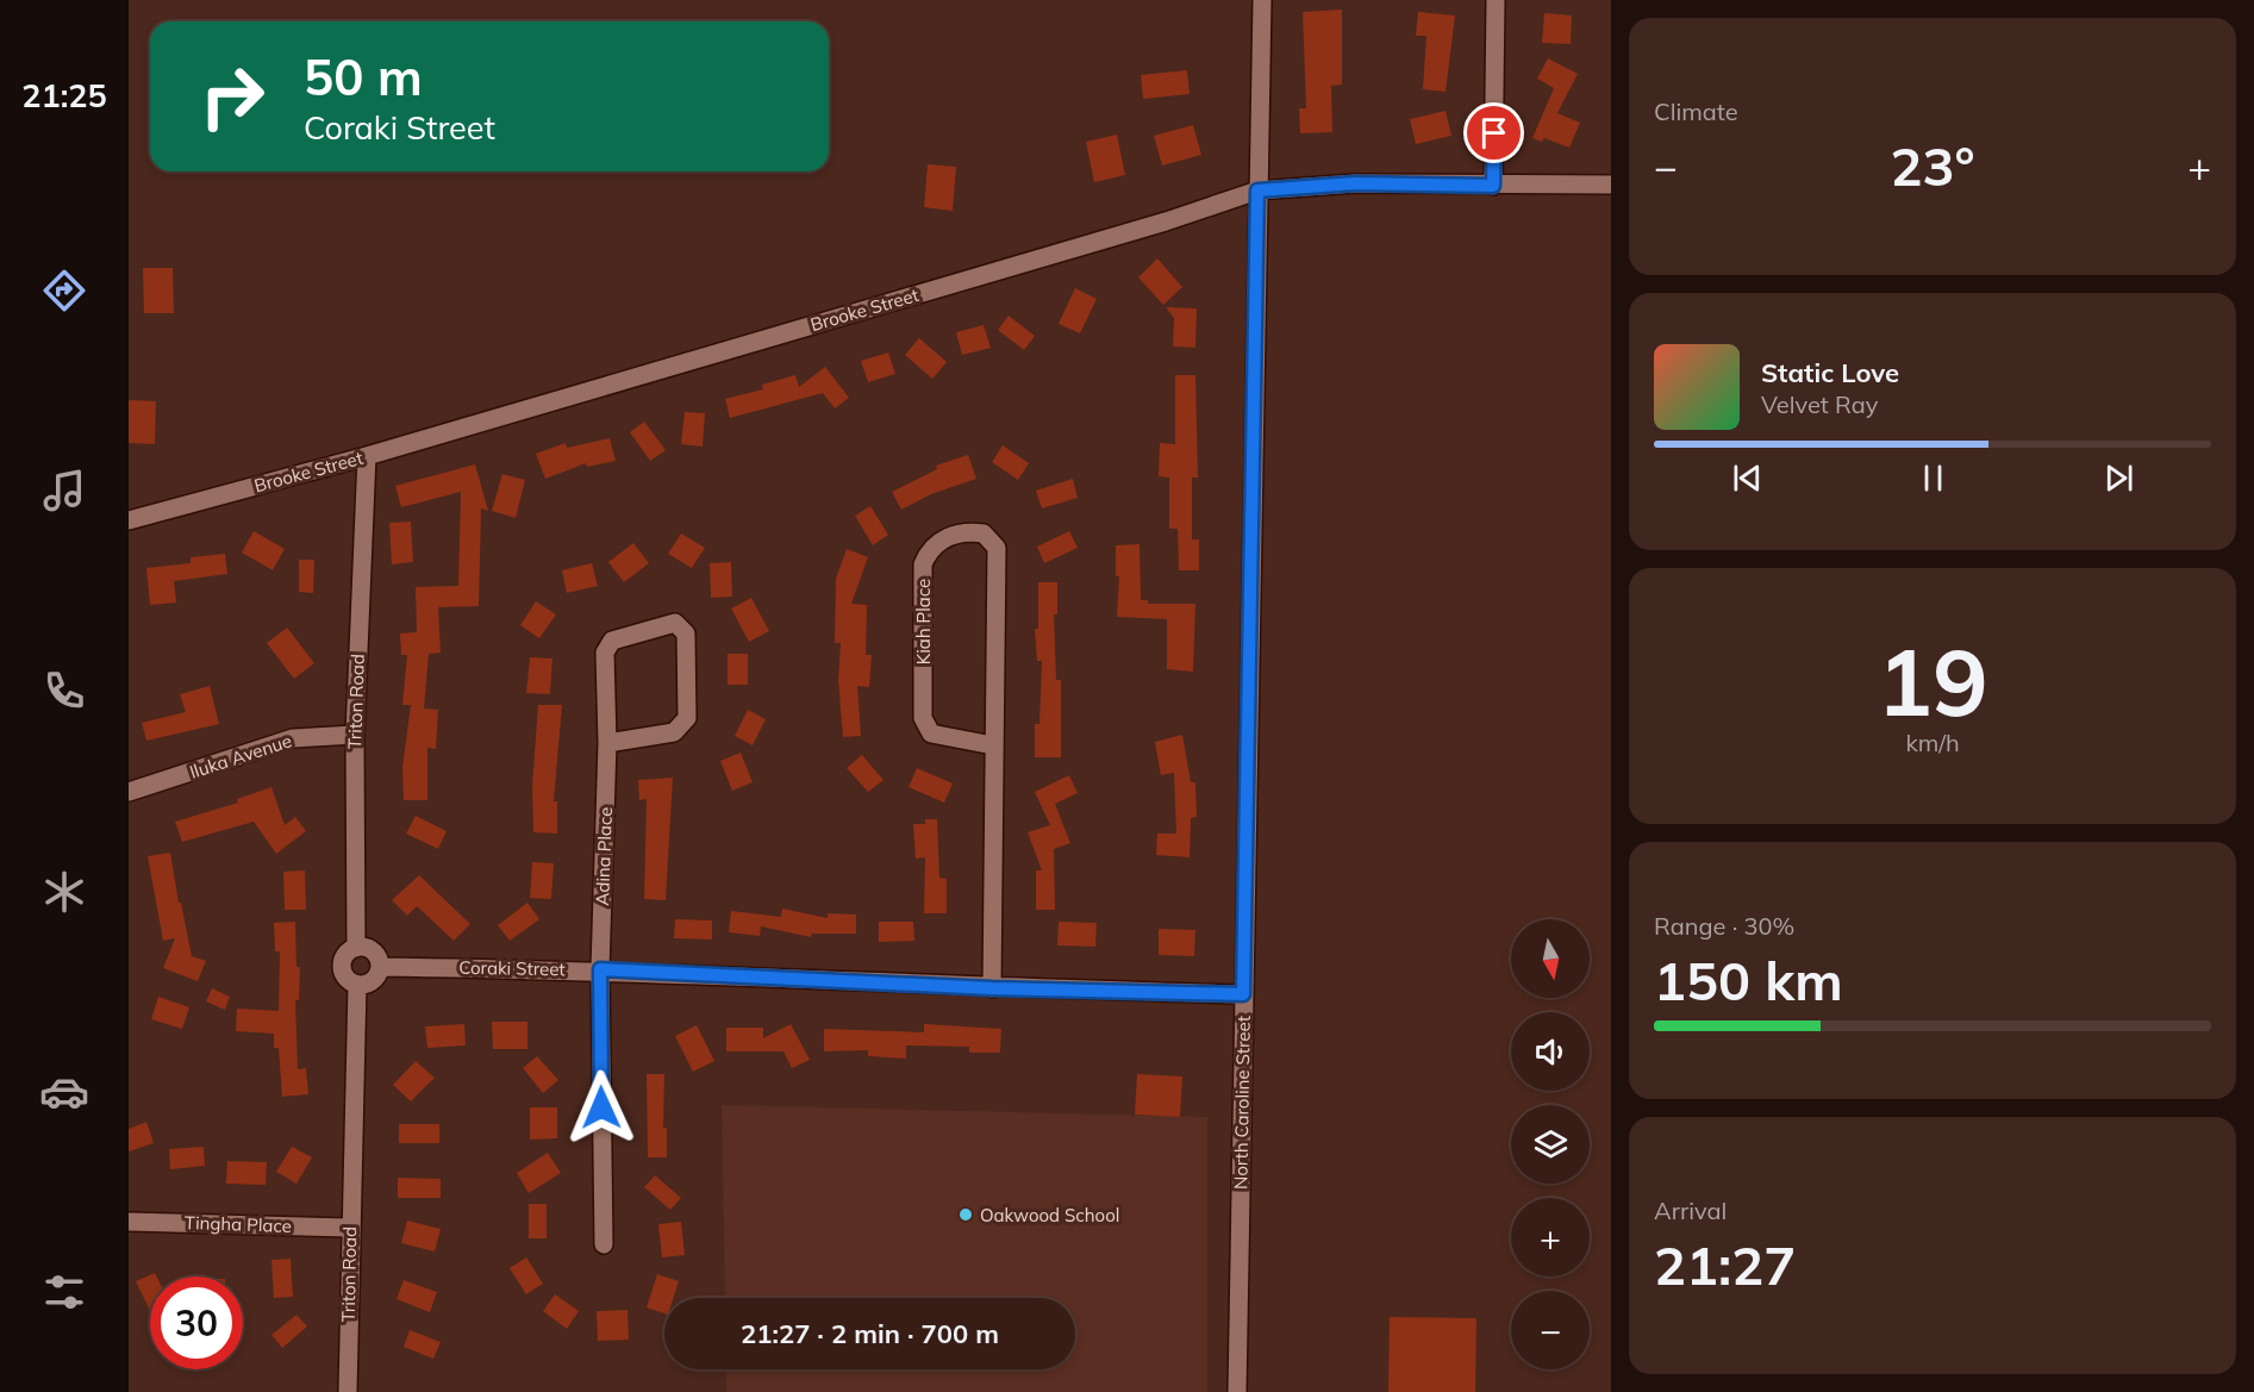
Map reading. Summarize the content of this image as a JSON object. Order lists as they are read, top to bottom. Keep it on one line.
{"streets":{"street":["Brooke Street","Kiah Place","Triton Road","Iluka Avenue","Adina Place","Coraki Street","North Caroline Street","Tingha Place"]},"crossings":[["Brooke Street","Triton Road"],["Brooke Street","North Caroline Street"],["Kiah Place","Coraki Street"],["Triton Road","Iluka Avenue"],["Triton Road","Coraki Street"],["Triton Road","Tingha Place"],["Adina Place","Coraki Street"],["Coraki Street","North Caroline Street"]],"places":["Oakwood School"],"north":"bottom","page":{"tabs":"21:25","tile":["Climate",["19","km/h"],["Range · 30%","150 km"],["Arrival","21:27"]],"turn":["50 m","Coraki Street"],"heat":["−","23°","+"],"song":["Static Love","Velvet Ray"],"map_buttons":["+","−"],"limit":"30","trip":"21:27 · 2 min · 700 m"}}
